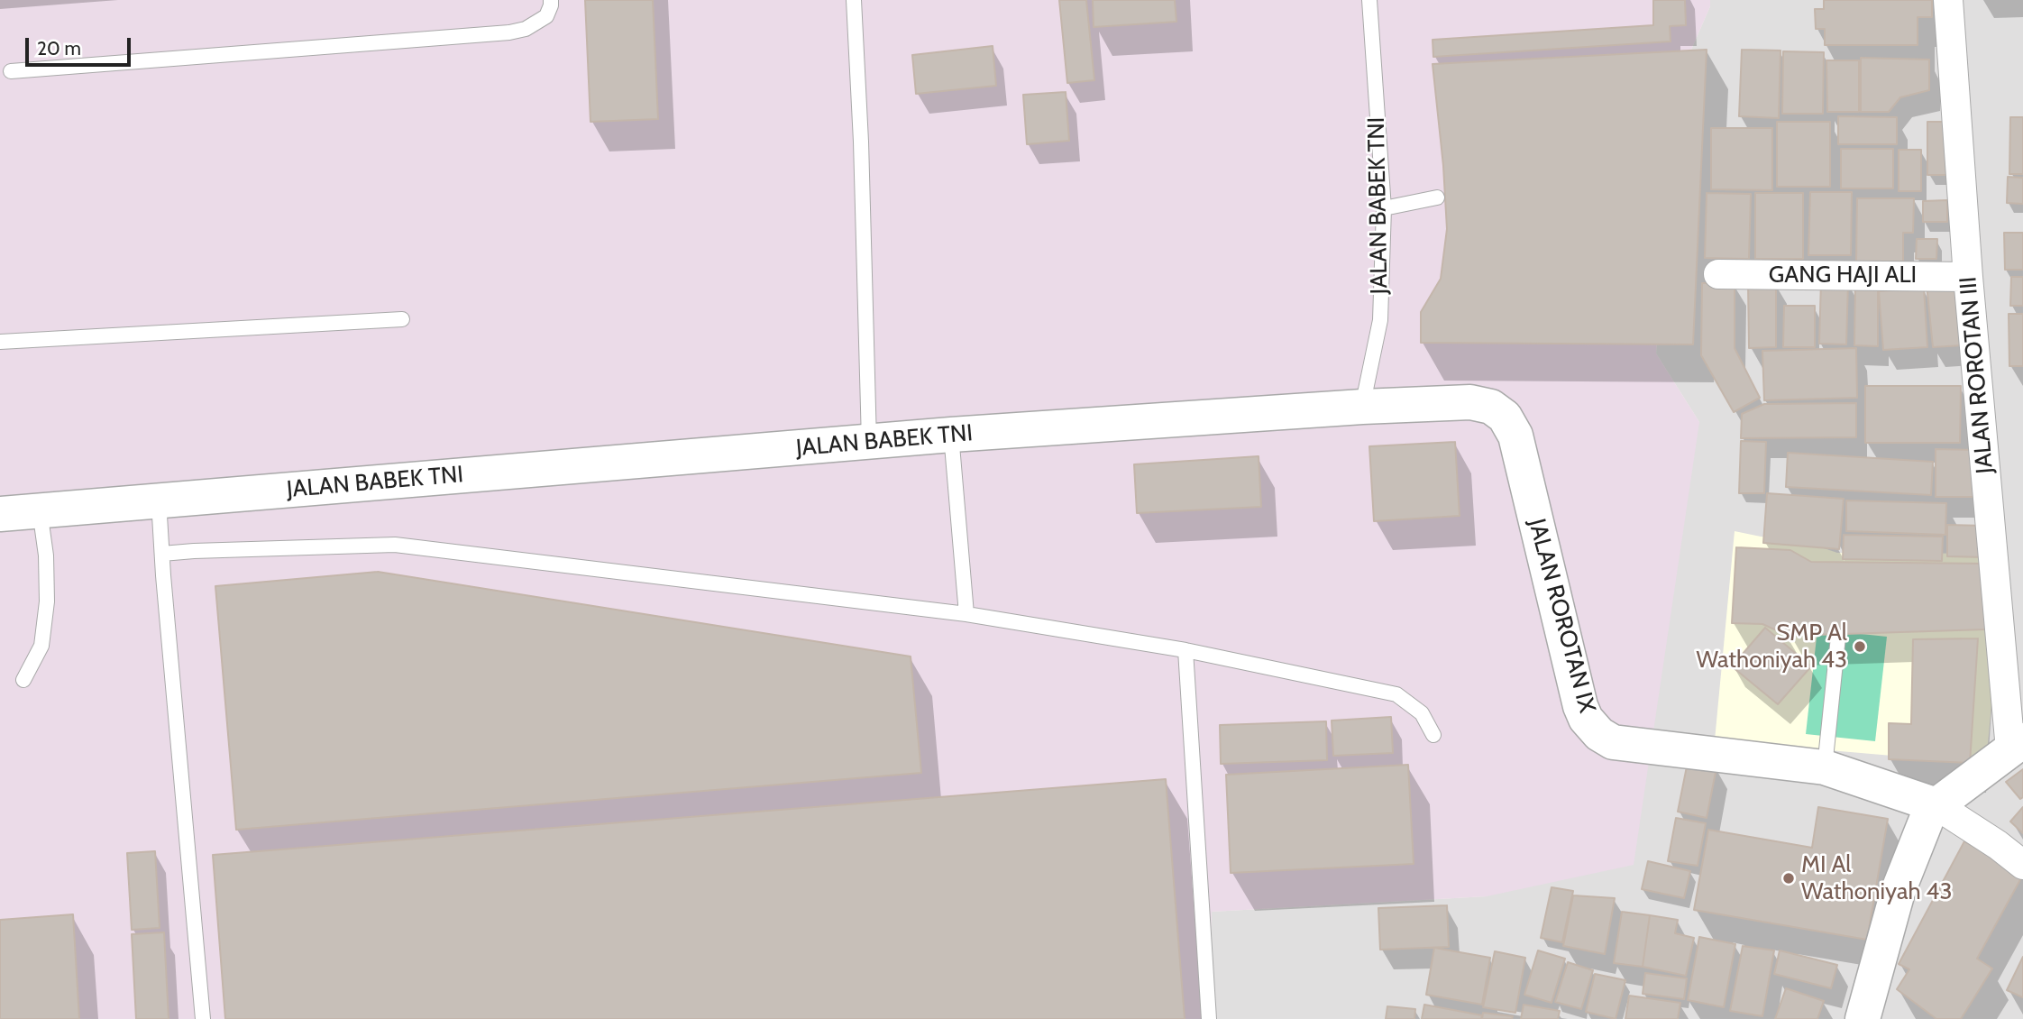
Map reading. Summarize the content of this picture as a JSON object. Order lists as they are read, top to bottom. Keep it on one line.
{"streets":{"street":["JALAN BABEK TNI","GANG HAJI ALI","JALAN ROROTAN III","JALAN ROROTAN IX"]},"crossings":[["JALAN BABEK TNI","JALAN ROROTAN IX"],["GANG HAJI ALI","JALAN ROROTAN III"]],"places":["SMP Al Wathoniyah 43","MI Al Wathoniyah 43"],"scale_bar":"20 m"}
